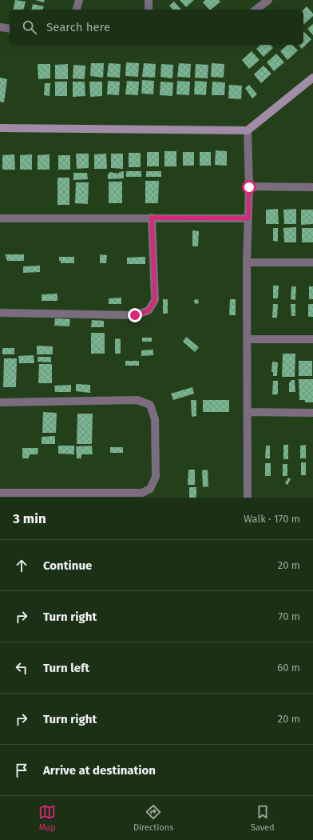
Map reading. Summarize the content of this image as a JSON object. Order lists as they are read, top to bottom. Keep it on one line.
{"page":{"search":"Search here","heading":["3 min","Walk · 170 m"],"list":[["Continue","20 m"],["Turn right","70 m"],["Turn left","60 m"],["Turn right","20 m"],"Arrive at destination"],"nav":["Map","Directions","Saved"]}}
